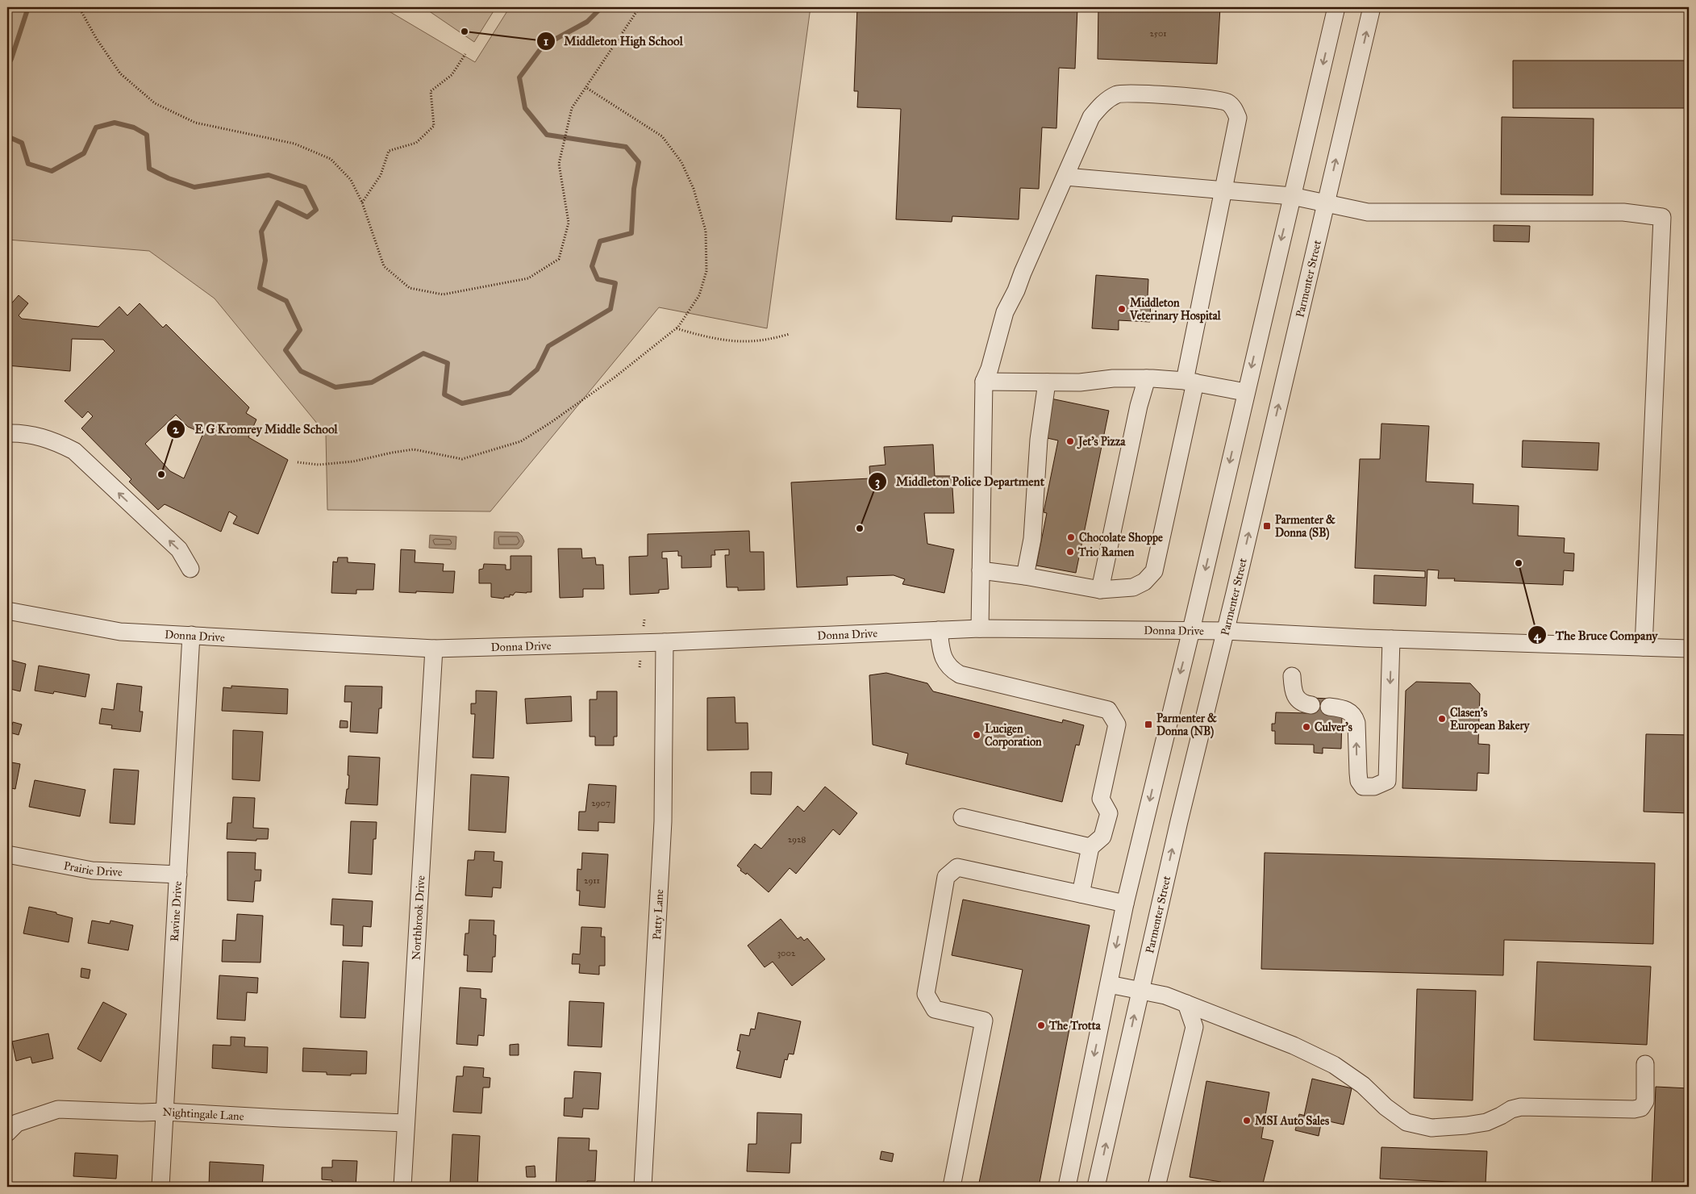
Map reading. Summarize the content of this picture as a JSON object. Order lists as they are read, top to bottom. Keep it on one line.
{"streets":{"street":["Parmenter Street","Donna Drive","Prairie Drive","Ravine Drive","Patty Lane","Northbrook Drive","Nightingale Lane"]},"crossings":[["Parmenter Street","Donna Drive"],["Donna Drive","Ravine Drive"],["Donna Drive","Patty Lane"],["Donna Drive","Northbrook Drive"],["Prairie Drive","Ravine Drive"],["Ravine Drive","Nightingale Lane"],["Northbrook Drive","Nightingale Lane"]],"places":{"other":["Middleton High School","Middleton Veterinary Hospital","Jet's Pizza","E G Kromrey Middle School","Middleton Police Department","Chocolate Shoppe","Trio Ramen","The Bruce Company","Clasen's European Bakery","Culver's","Lucigen Corporation","The Trotta","MSI Auto Sales"],"transit":["Parmenter & Donna (SB)","Parmenter & Donna (NB)"]},"house_numbers":["2501","2907","2928","2911","3002"]}
